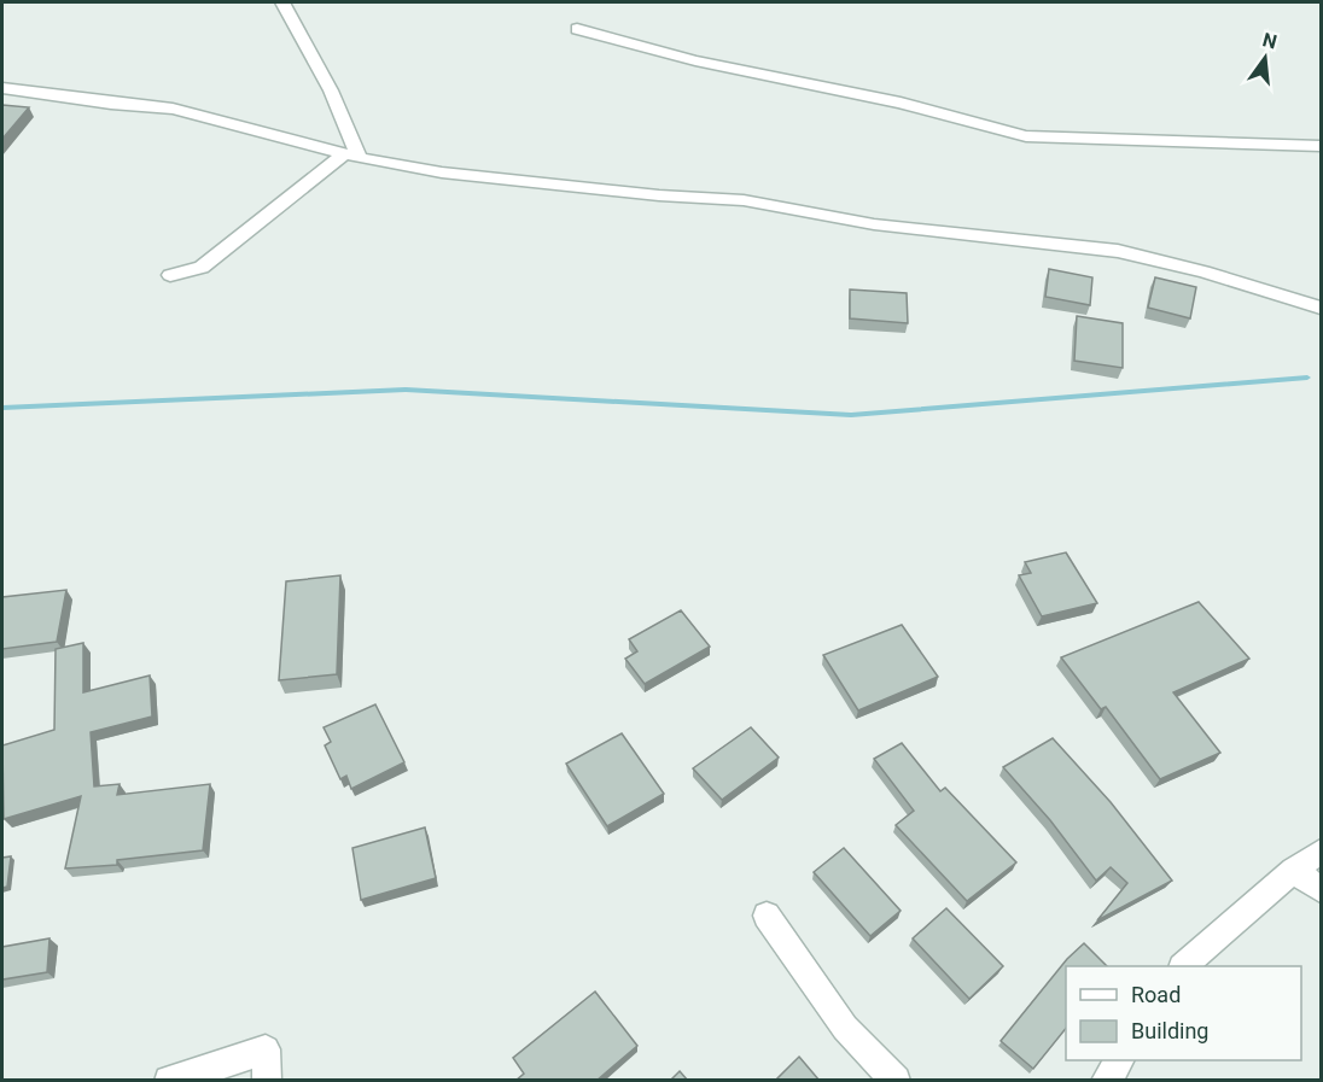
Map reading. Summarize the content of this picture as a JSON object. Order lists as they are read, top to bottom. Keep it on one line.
{"legend":["Road","Building"],"north":"top"}
